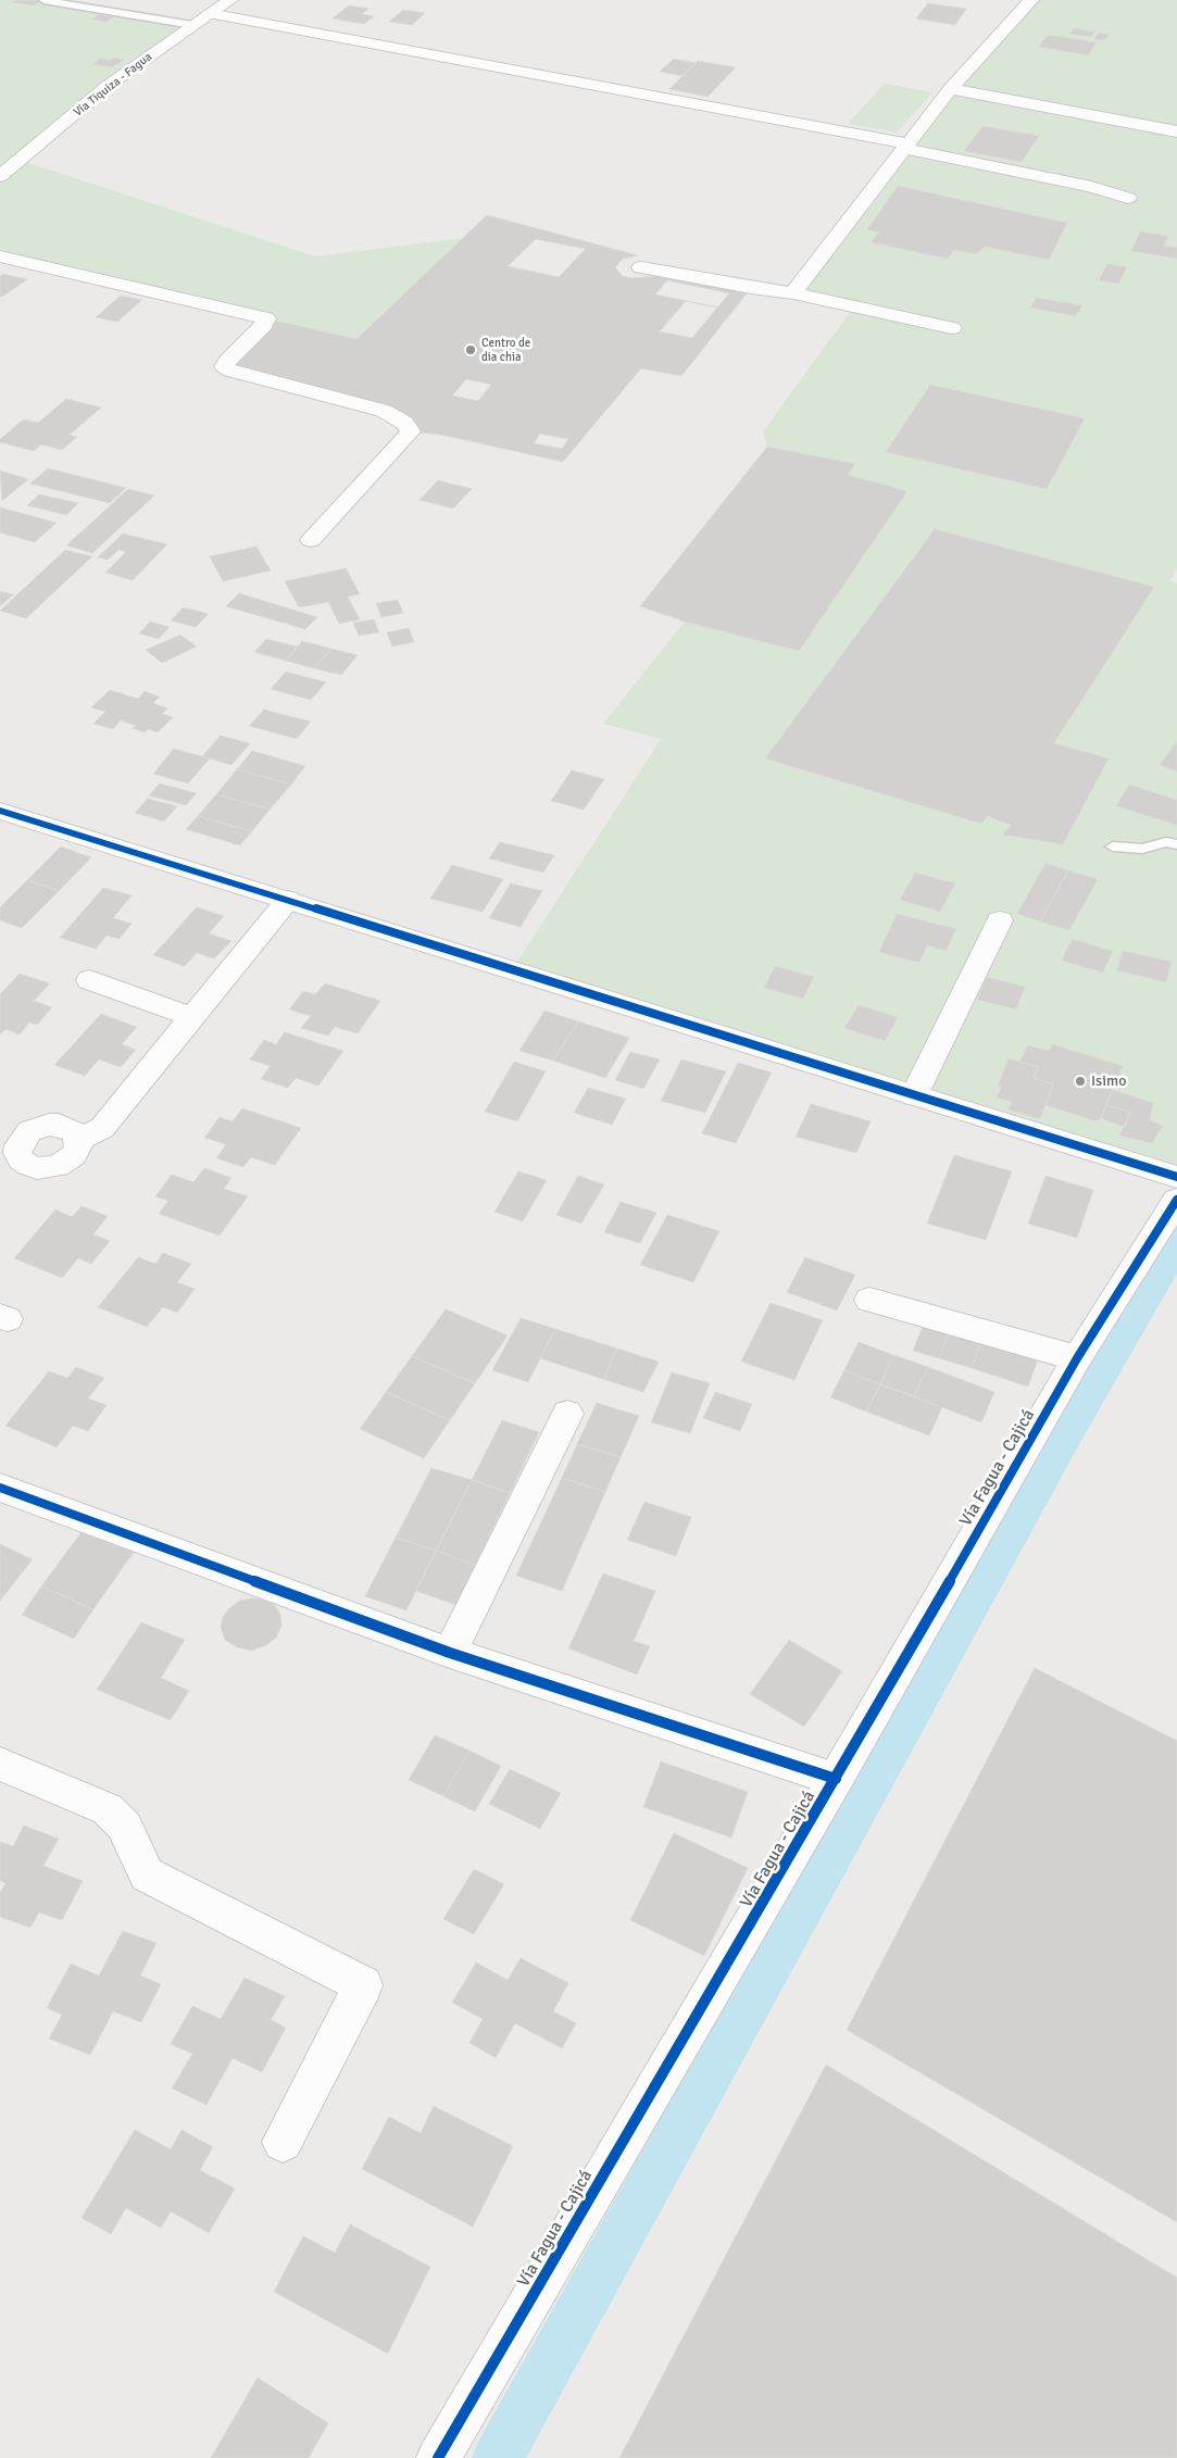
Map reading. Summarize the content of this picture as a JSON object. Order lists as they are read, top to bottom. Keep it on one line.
{"streets":{"street":["Vía Tiquiza - Fagua","Vía Fagua - Cajicá"]},"places":["Centro de dia chia","Isimo"]}
